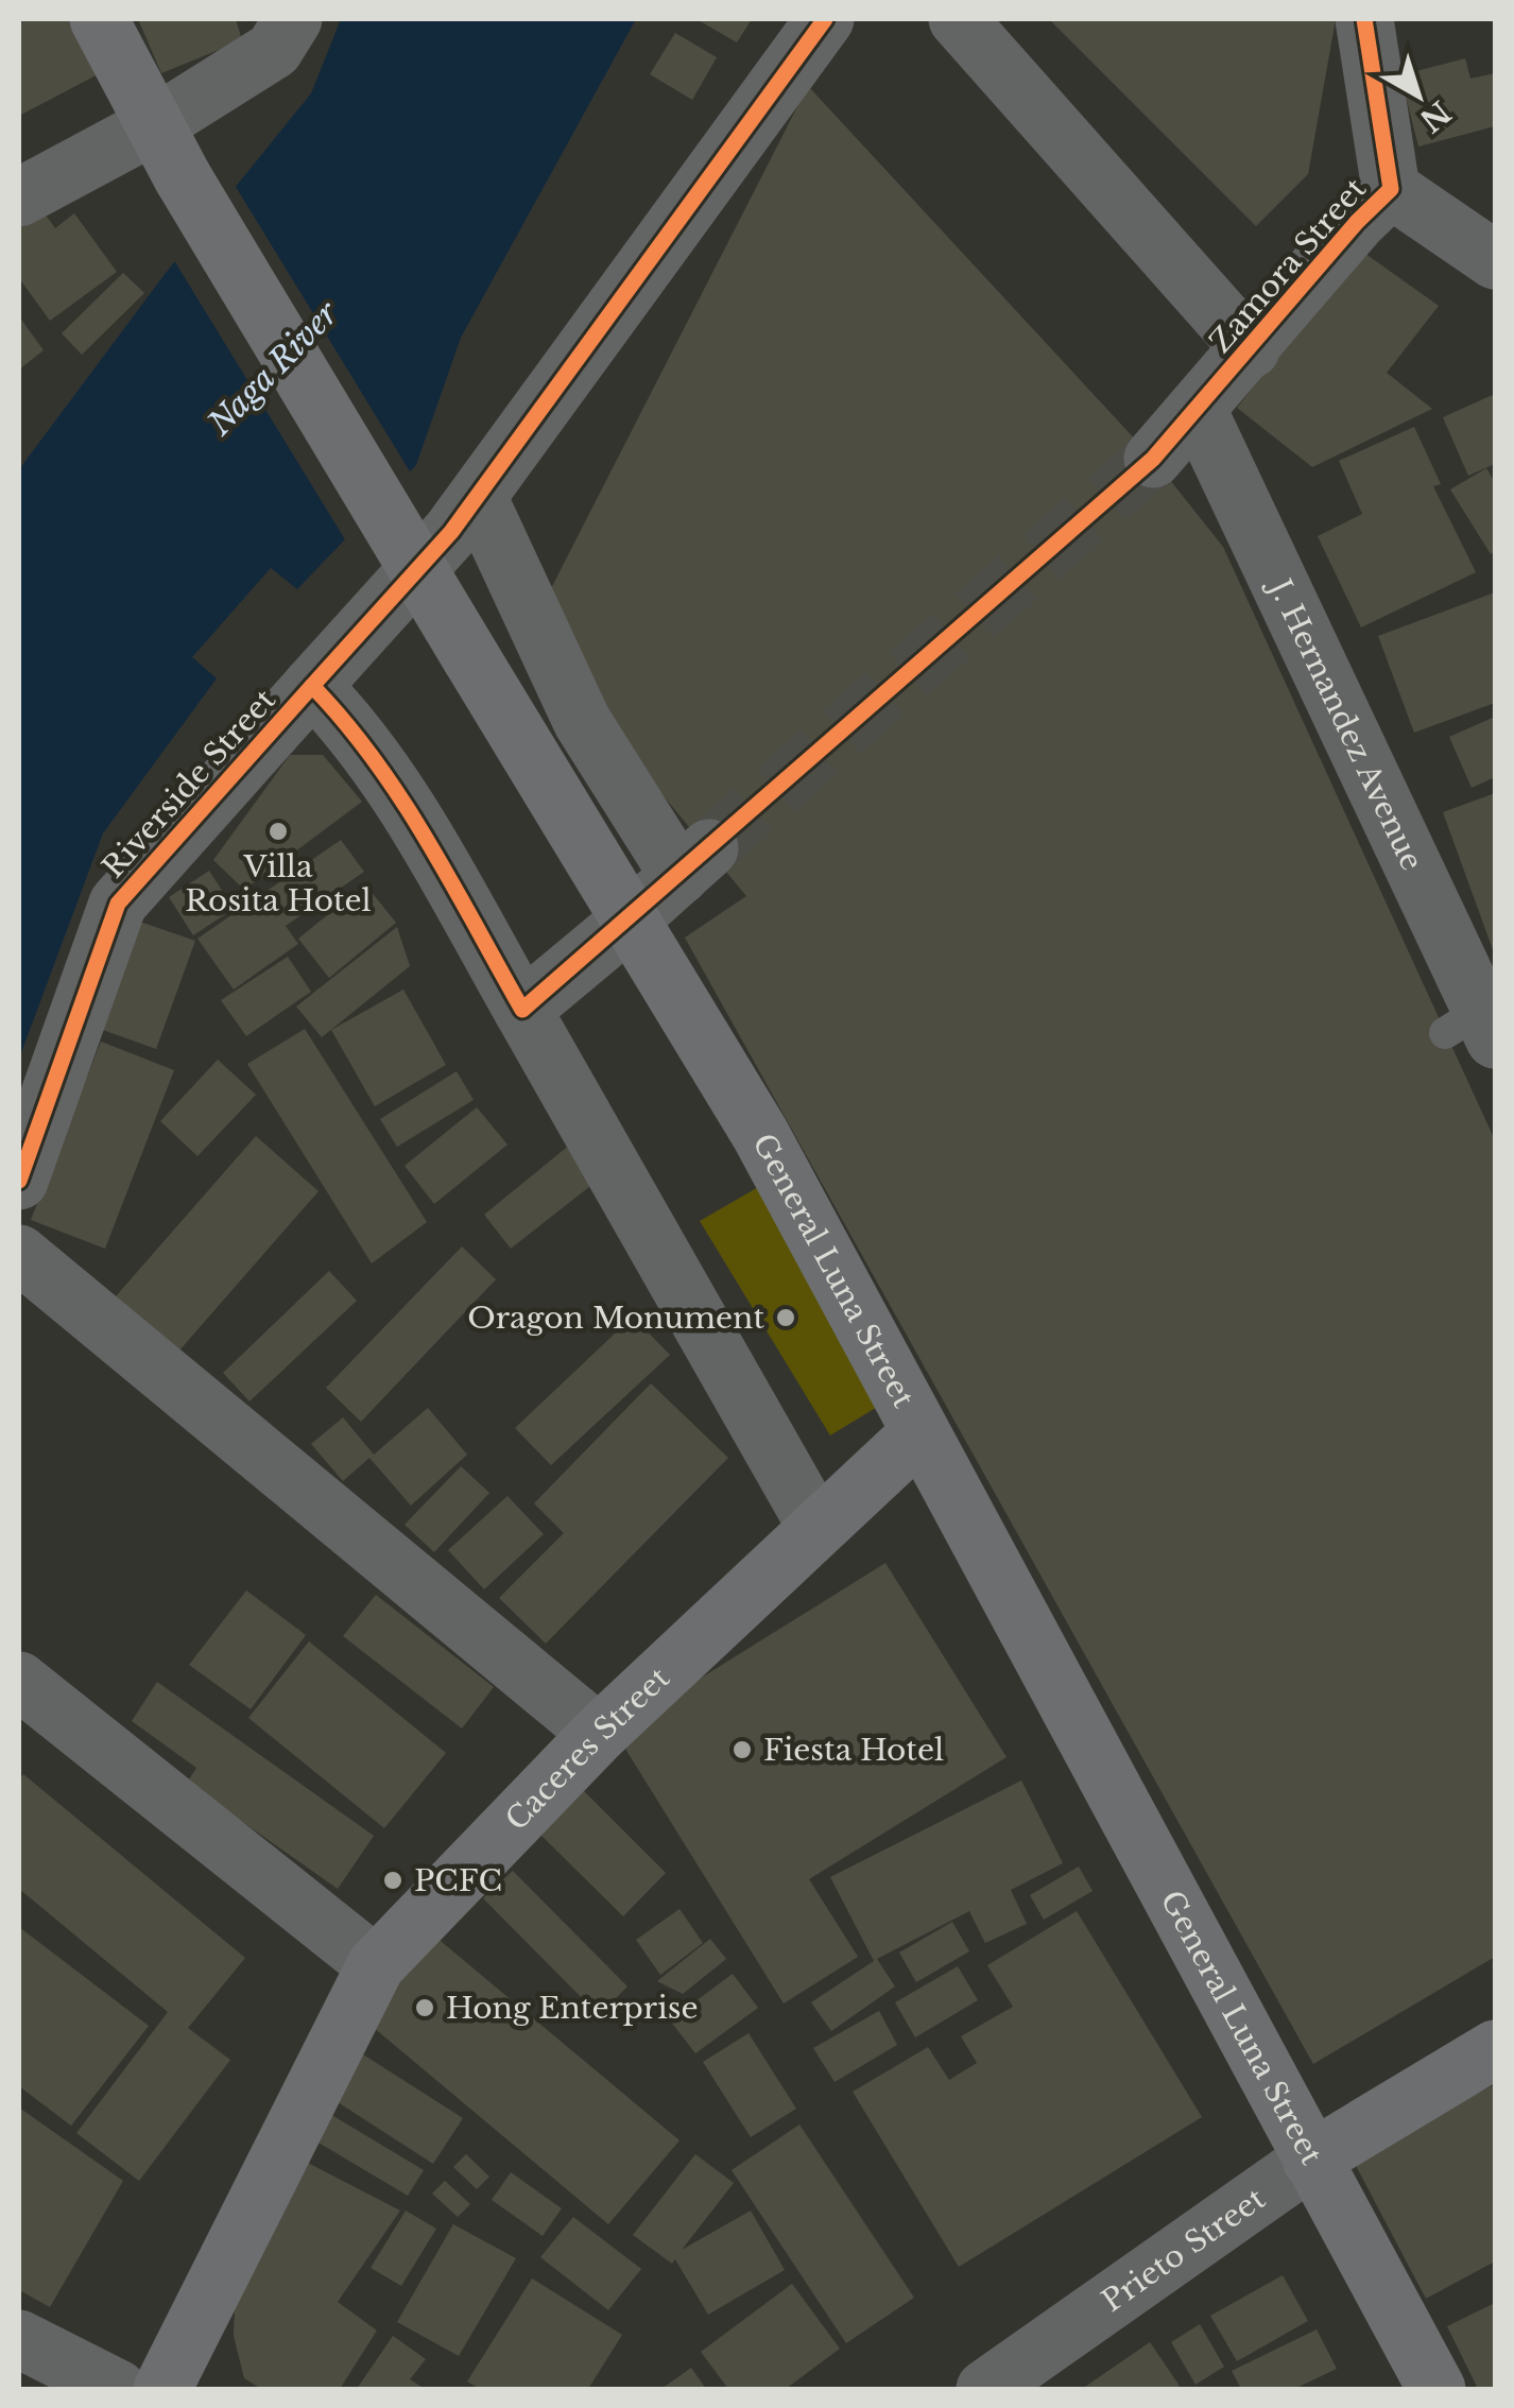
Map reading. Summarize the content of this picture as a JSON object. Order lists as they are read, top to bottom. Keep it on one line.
{"streets":{"main road":["General Luna Street","Caceres Street","Prieto Street"],"street":["Zamora Street","J. Hernandez Avenue","Riverside Street"]},"crossings":[["Zamora Street","J. Hernandez Avenue"],["Riverside Street","Caceres Street"],["General Luna Street","Caceres Street"],["General Luna Street","Prieto Street"]],"water":["Naga River"],"places":["Villa Rosita Hotel","Oragon Monument","Fiesta Hotel","PCFC","Hong Enterprise"],"north":"bottom right"}
